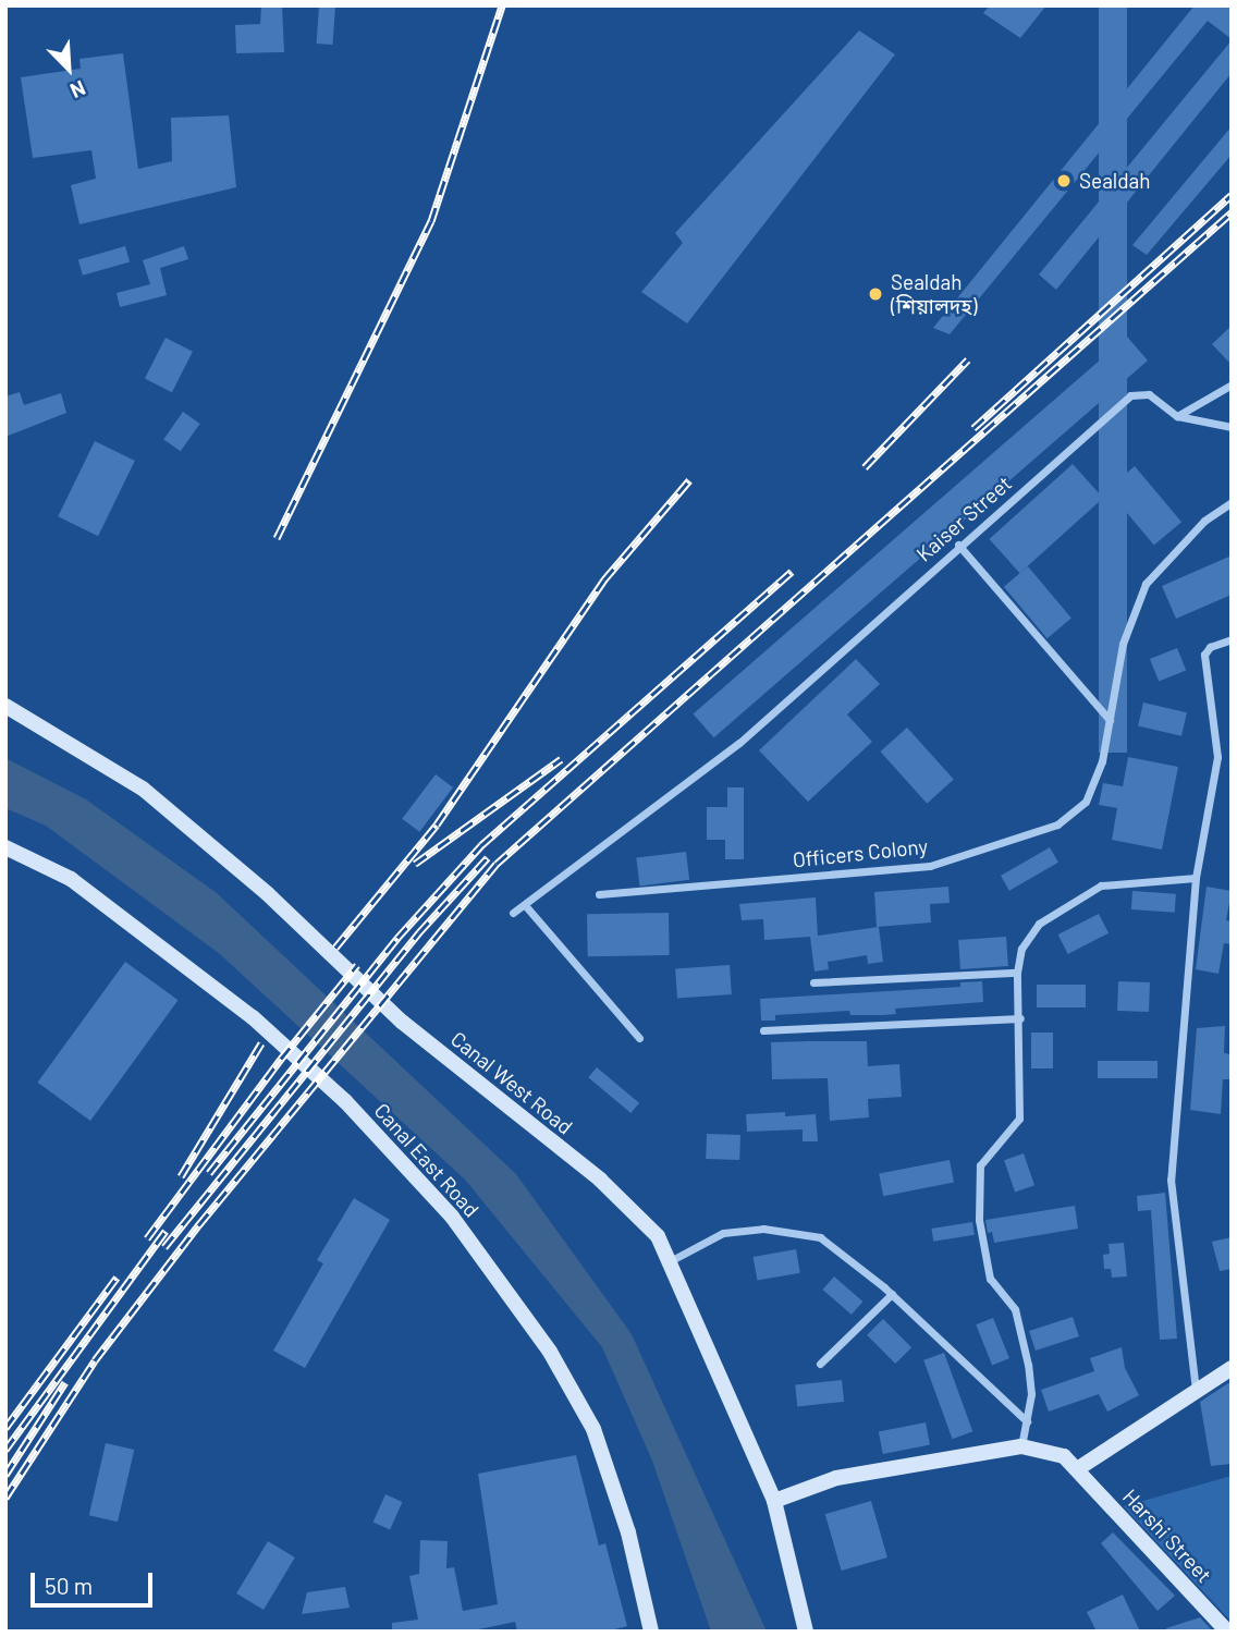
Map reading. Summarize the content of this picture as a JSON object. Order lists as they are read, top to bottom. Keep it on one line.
{"streets":{"street":["Kaiser Street","Officers Colony","Canal West Road","Canal East Road","Harshi Street"]},"places":["Sealdah","Sealdah (শিয়ালদহ)"],"scale_bar":"50 m","north":"bottom right"}
